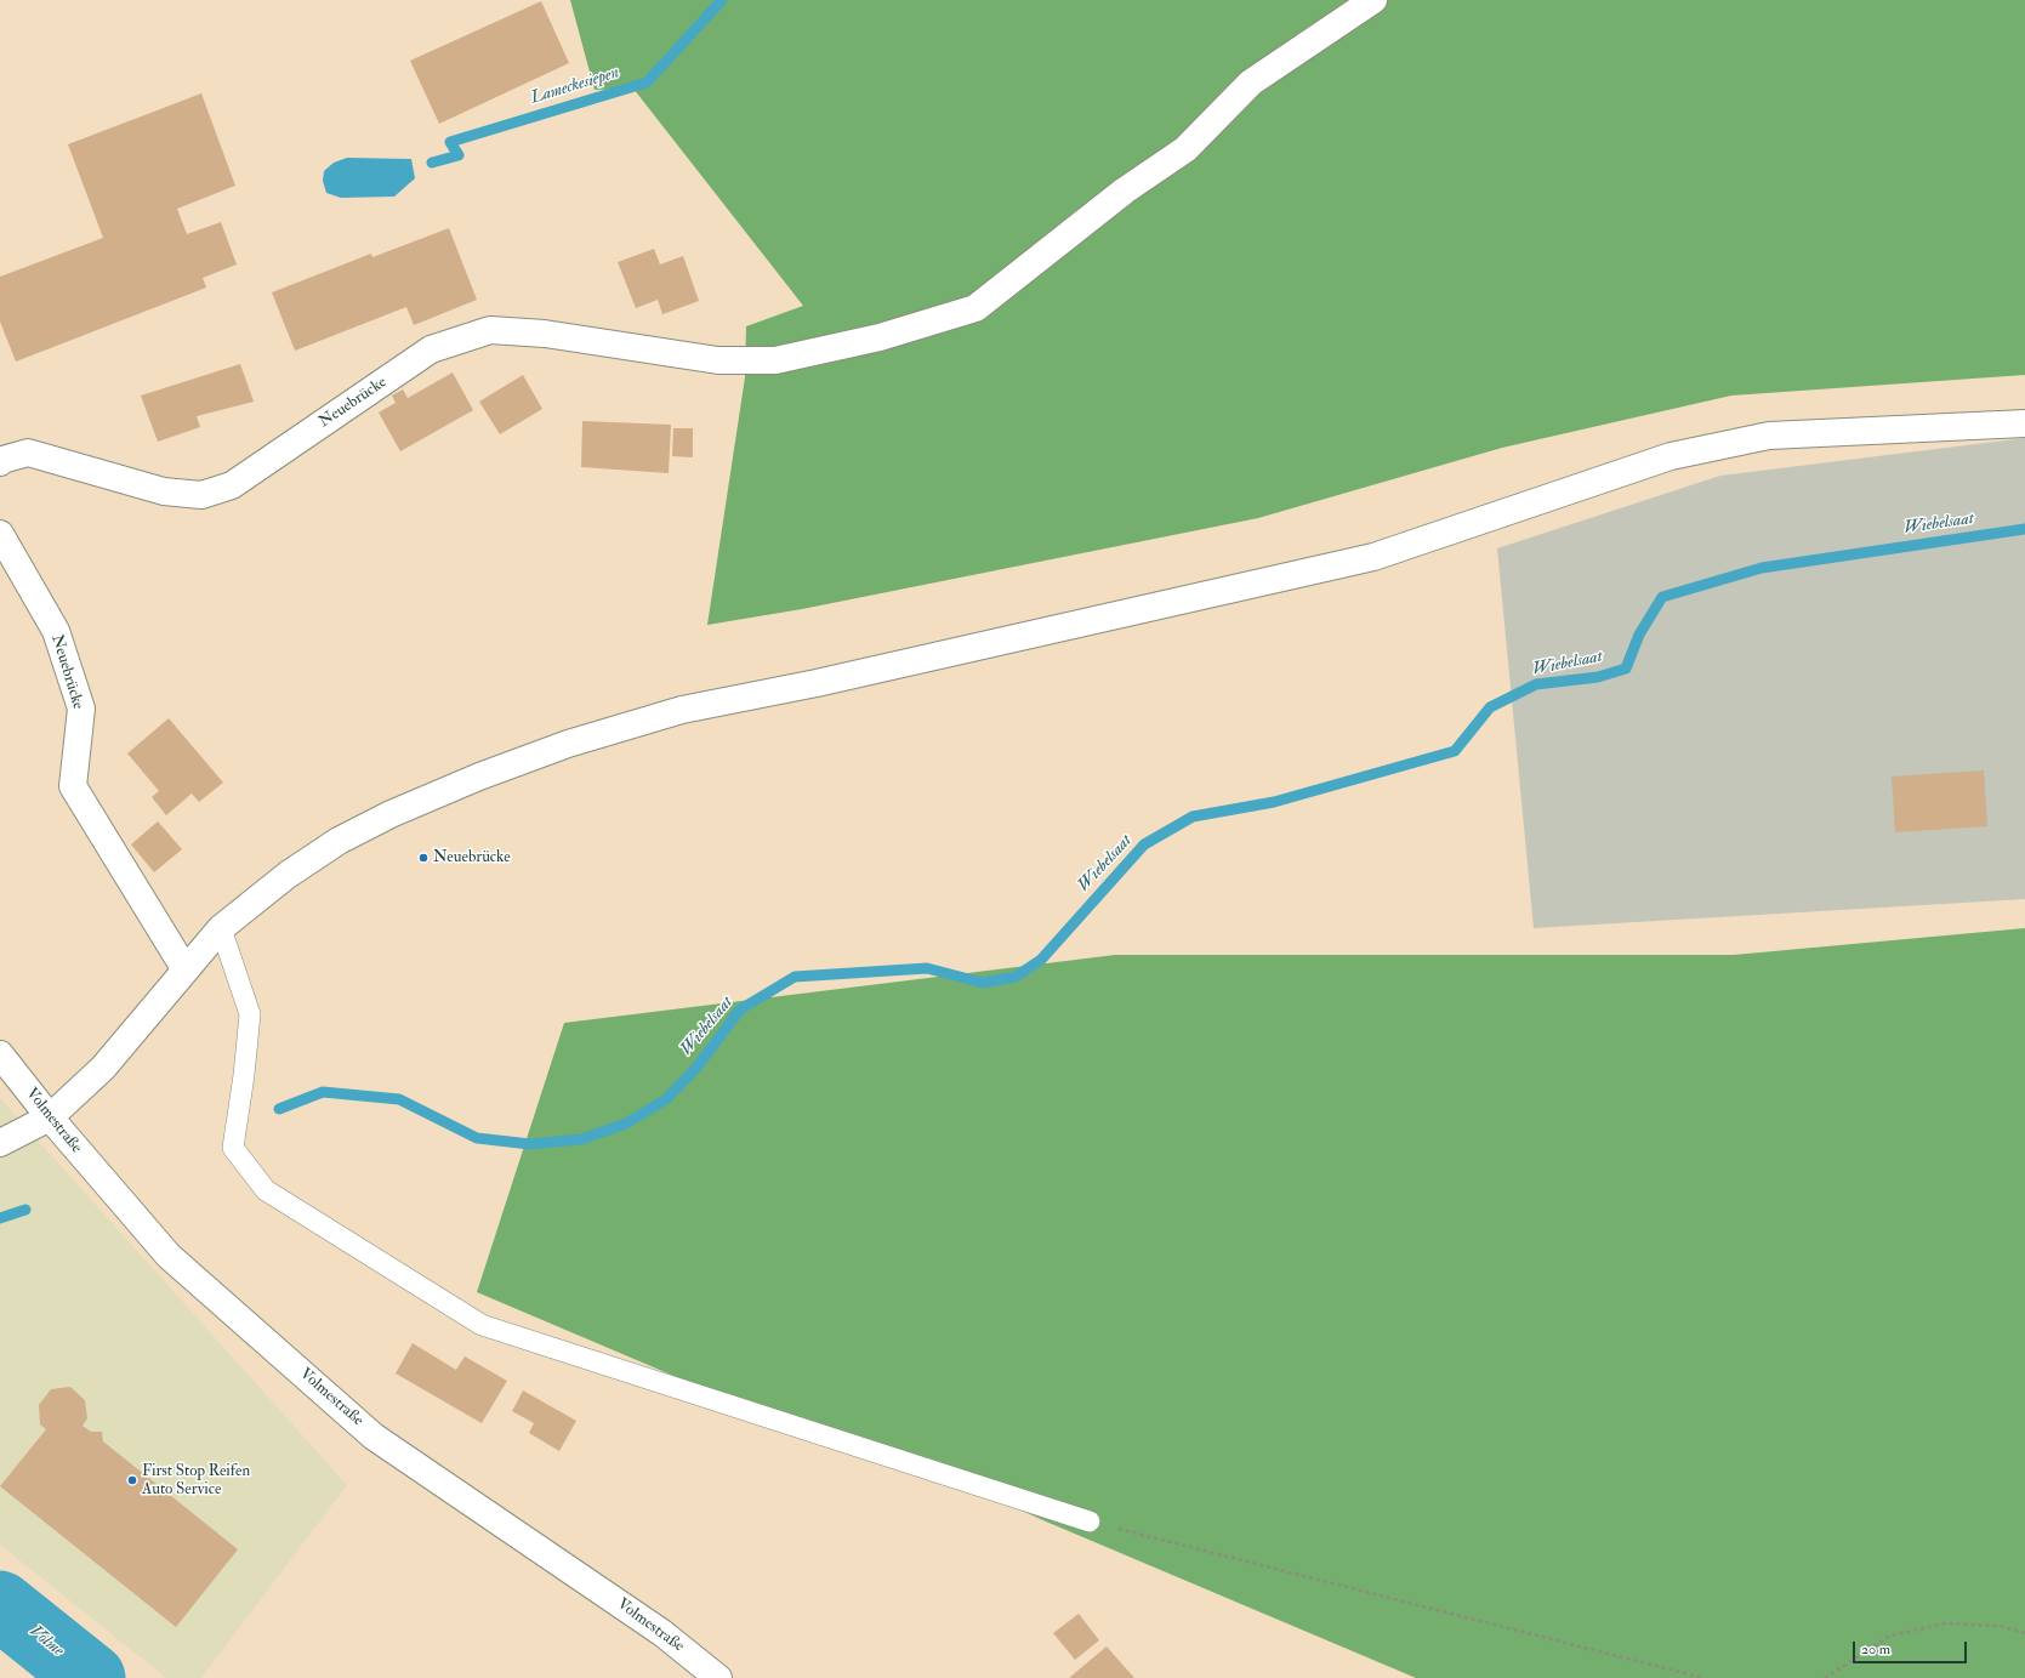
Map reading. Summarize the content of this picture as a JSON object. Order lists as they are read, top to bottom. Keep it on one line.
{"streets":{"main road":["Neuebrücke","Volmestraße"]},"water":["Lameckesiepen","Wiebelsaat","Volme"],"places":["Neuebrücke","First Stop Reifen Auto Service"],"scale_bar":"20 m"}
